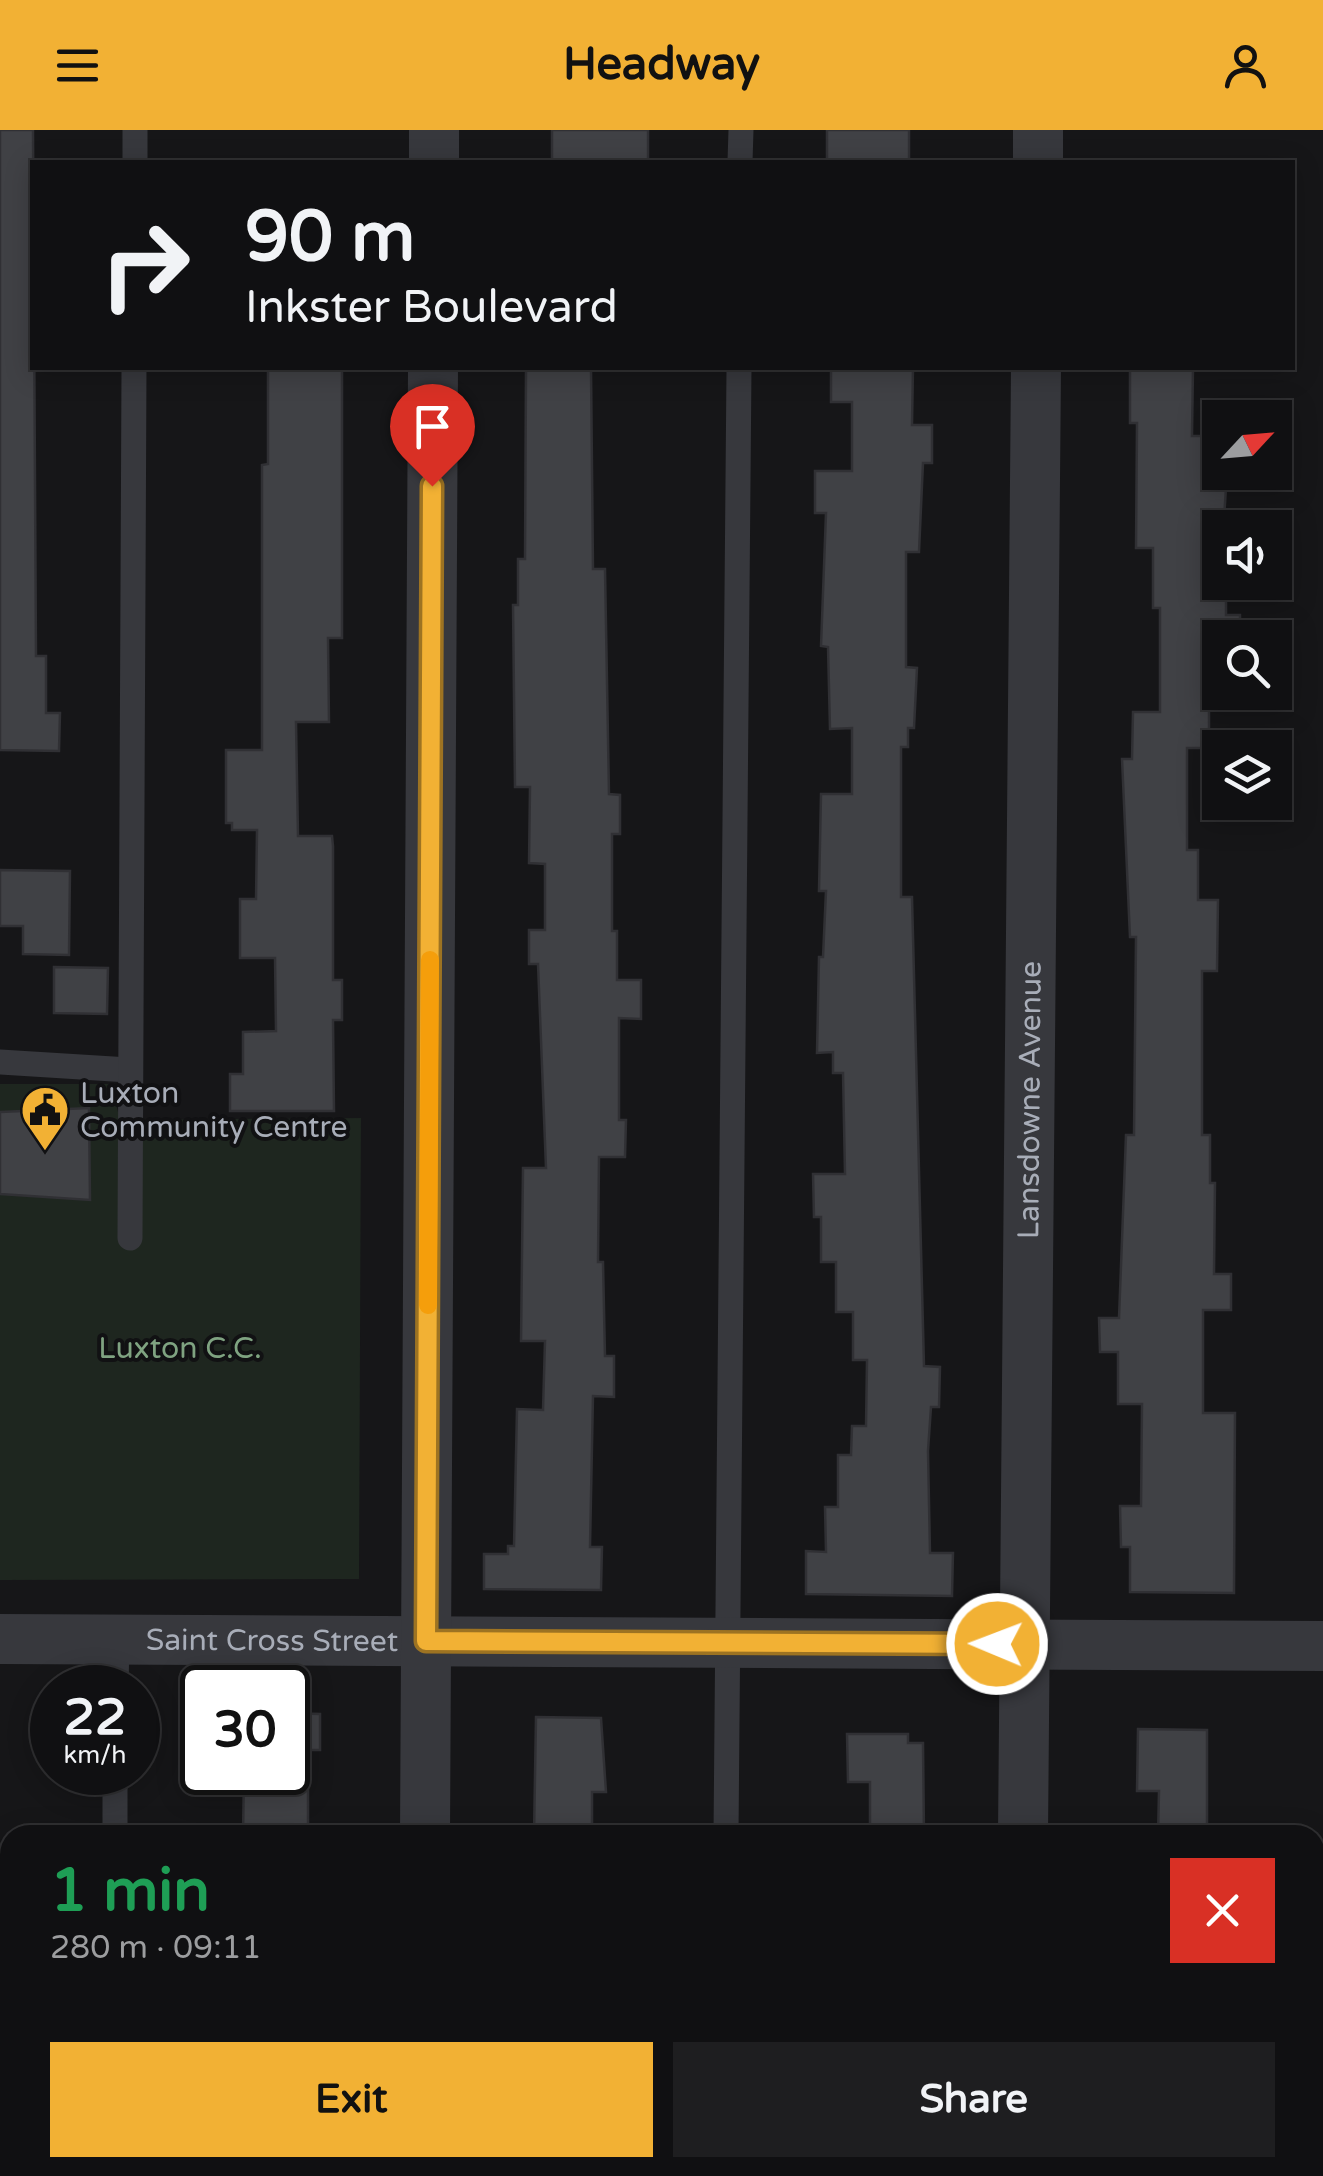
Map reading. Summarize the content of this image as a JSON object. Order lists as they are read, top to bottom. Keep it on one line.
{"streets":{"street":["Lansdowne Avenue","Saint Cross Street"]},"crossings":[["Lansdowne Avenue","Saint Cross Street"]],"parks":["Luxton C.C."],"places":{"public building":["Luxton Community Centre"]},"north":"top right","page":{"header":"Headway","turn":["90 m","Inkster Boulevard"],"speed":"22 km/h","limit":"30","heading":["1 min","280 m · 09:11"],"buttons":["Exit","Share"]}}
